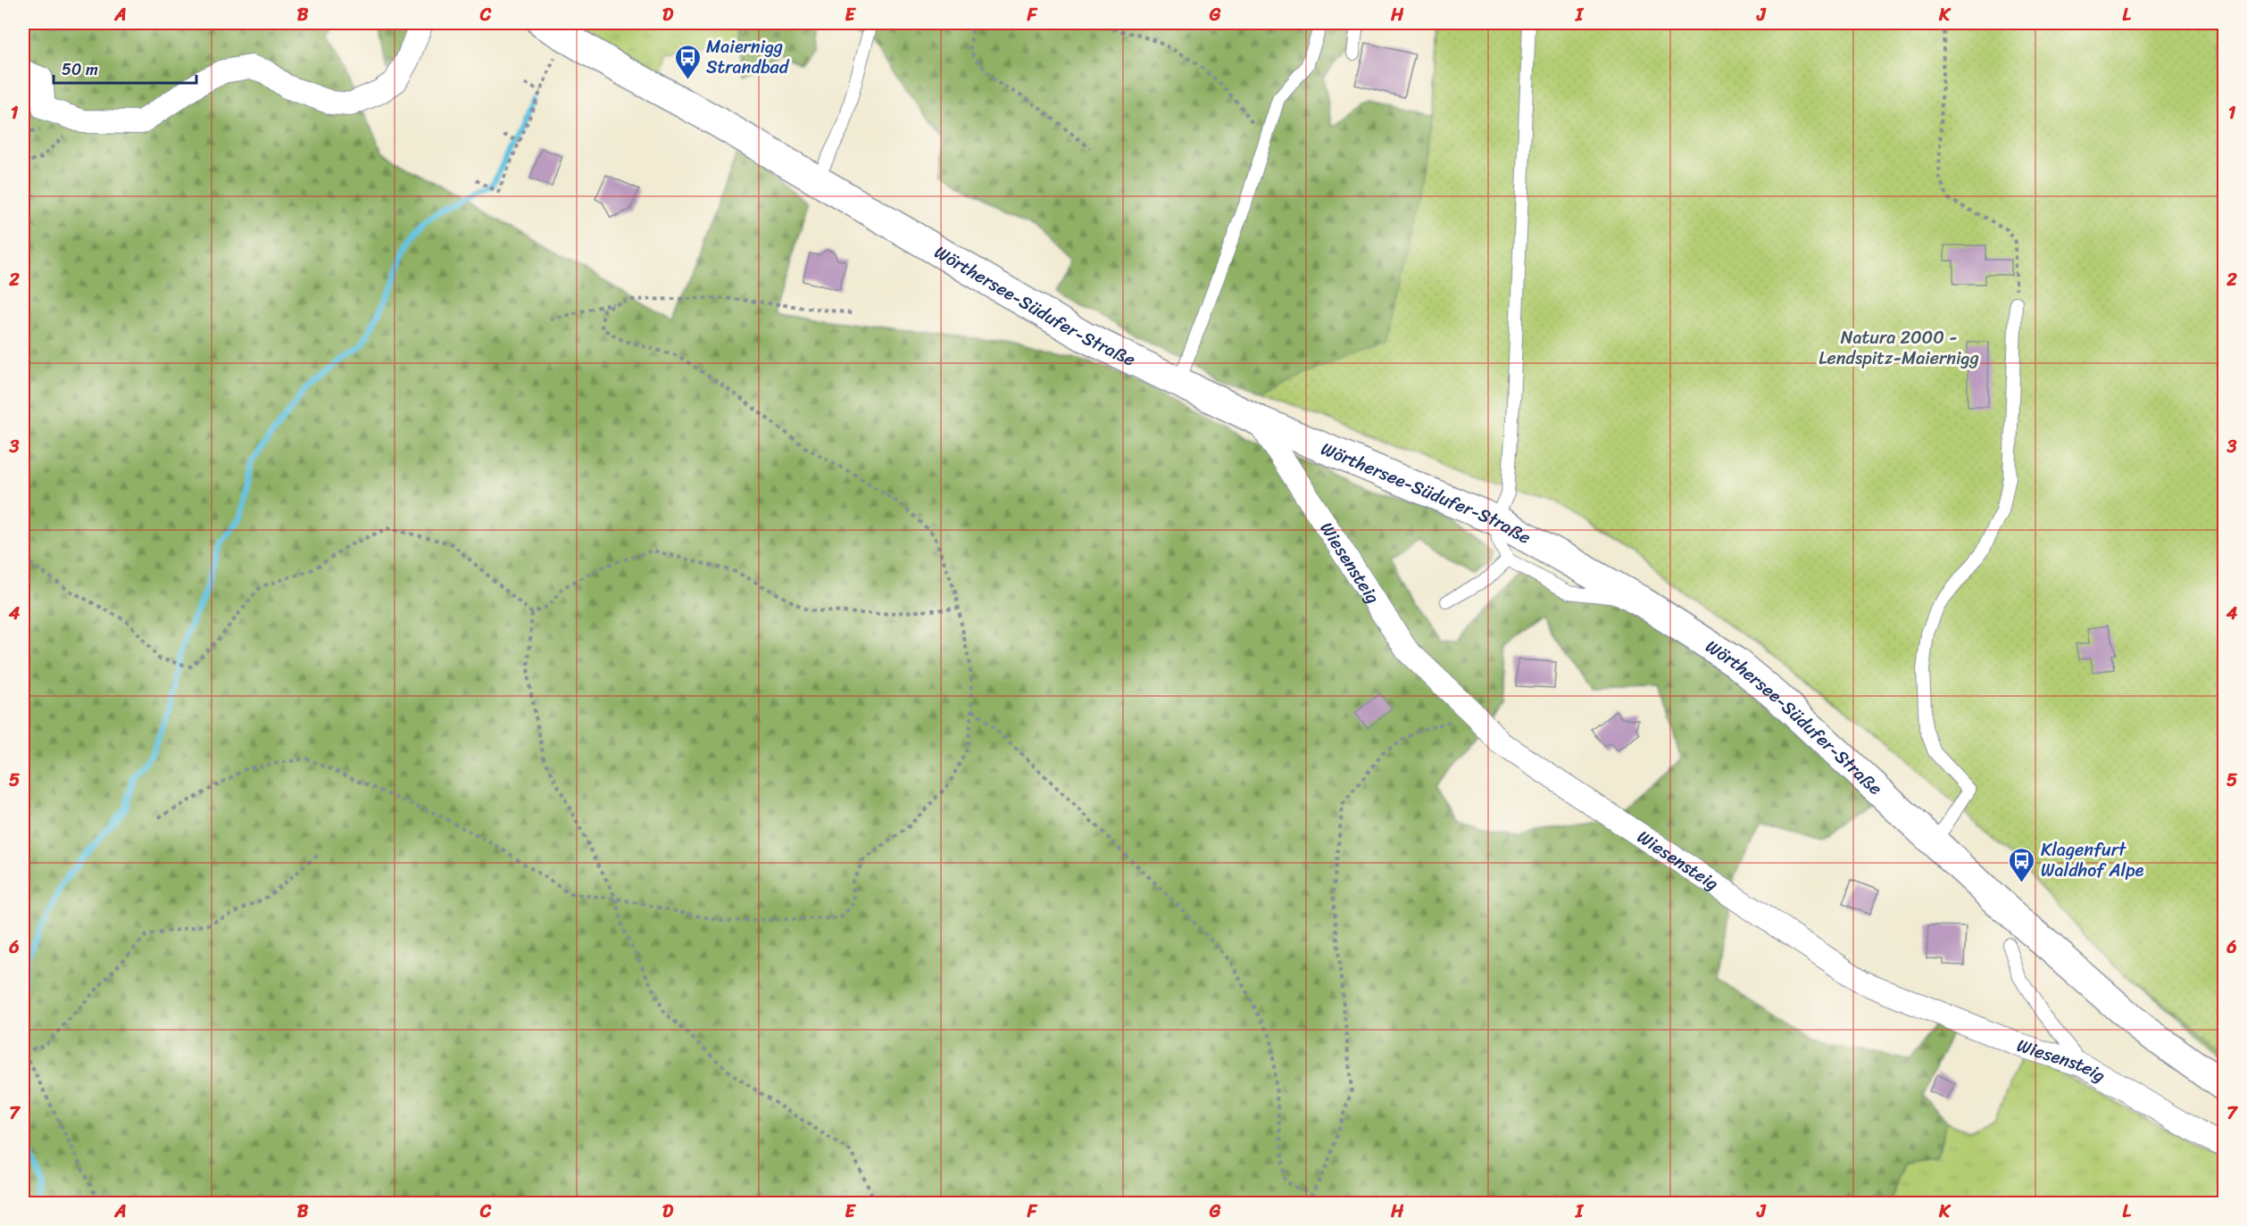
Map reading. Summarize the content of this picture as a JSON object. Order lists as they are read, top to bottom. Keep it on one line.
{"streets":{"main road":["Wörthersee-Südufer-Straße"],"street":["Wiesensteig"]},"crossings":[["Wörthersee-Südufer-Straße","Wiesensteig"]],"parks":["Natura 2000 - Lendspitz-Maiernigg"],"places":{"bus stop":["Maiernigg Strandbad","Klagenfurt Waldhof Alpe"]},"scale_bar":"50 m","grid":{"columns":["A","B","C","D","E","F","G","H","I","J","K","L"],"rows":["1","2","3","4","5","6","7"]}}
